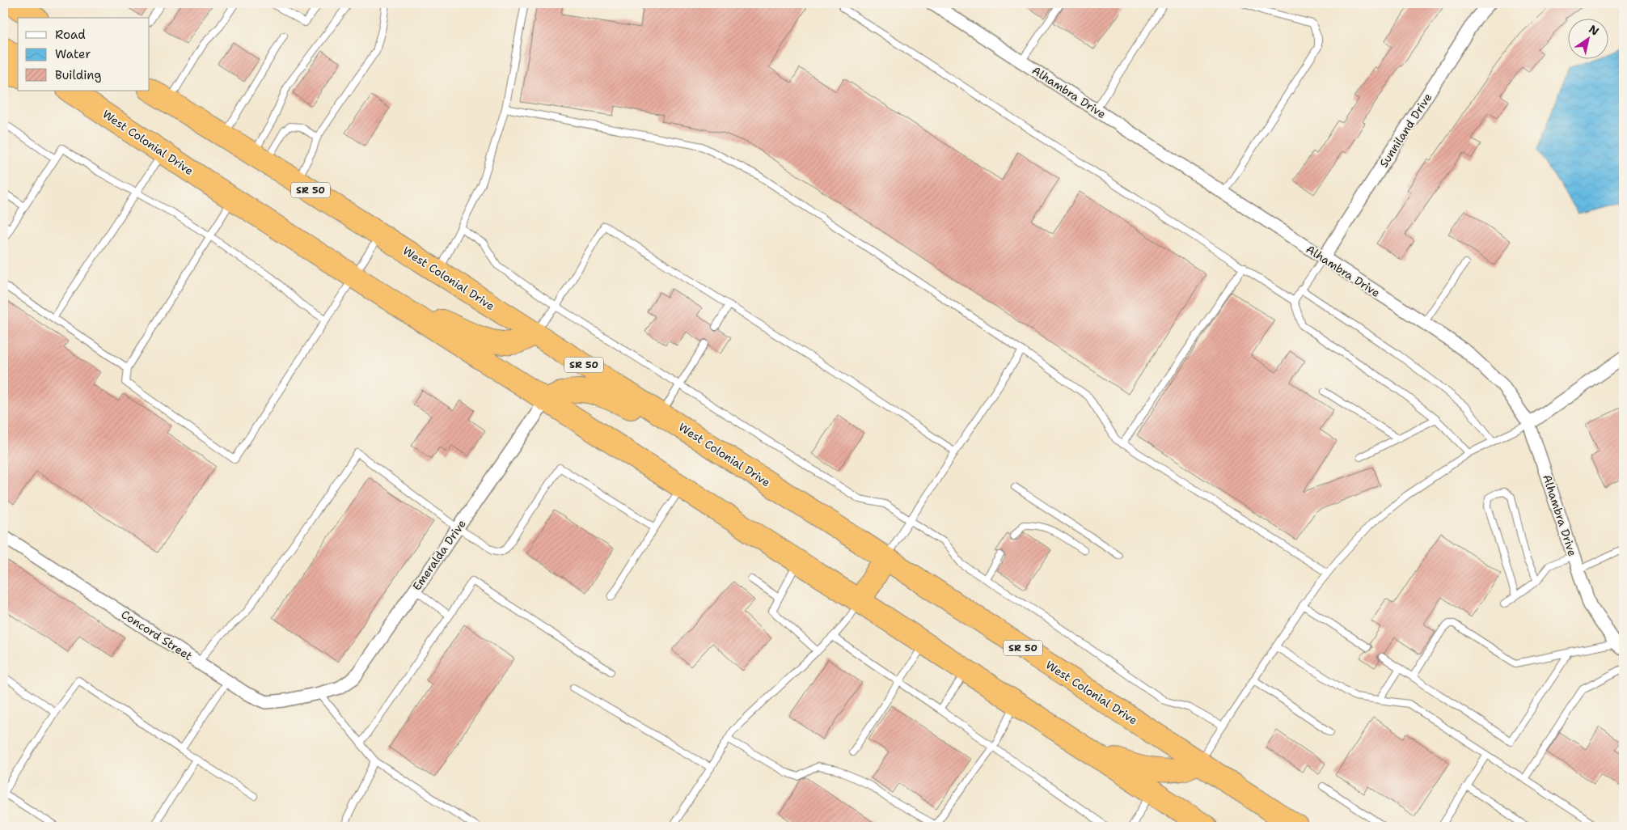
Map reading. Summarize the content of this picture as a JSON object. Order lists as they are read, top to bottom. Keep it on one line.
{"streets":{"highway":["West Colonial Drive","SR 50"],"street":["Alhambra Drive","Sunniland Drive","Emeralda Drive","Concord Street"]},"crossings":[["Alhambra Drive","Sunniland Drive"],["West Colonial Drive","Emeralda Drive"],["Emeralda Drive","Concord Street"]],"legend":["Road","Water","Building"],"north":"top right"}
